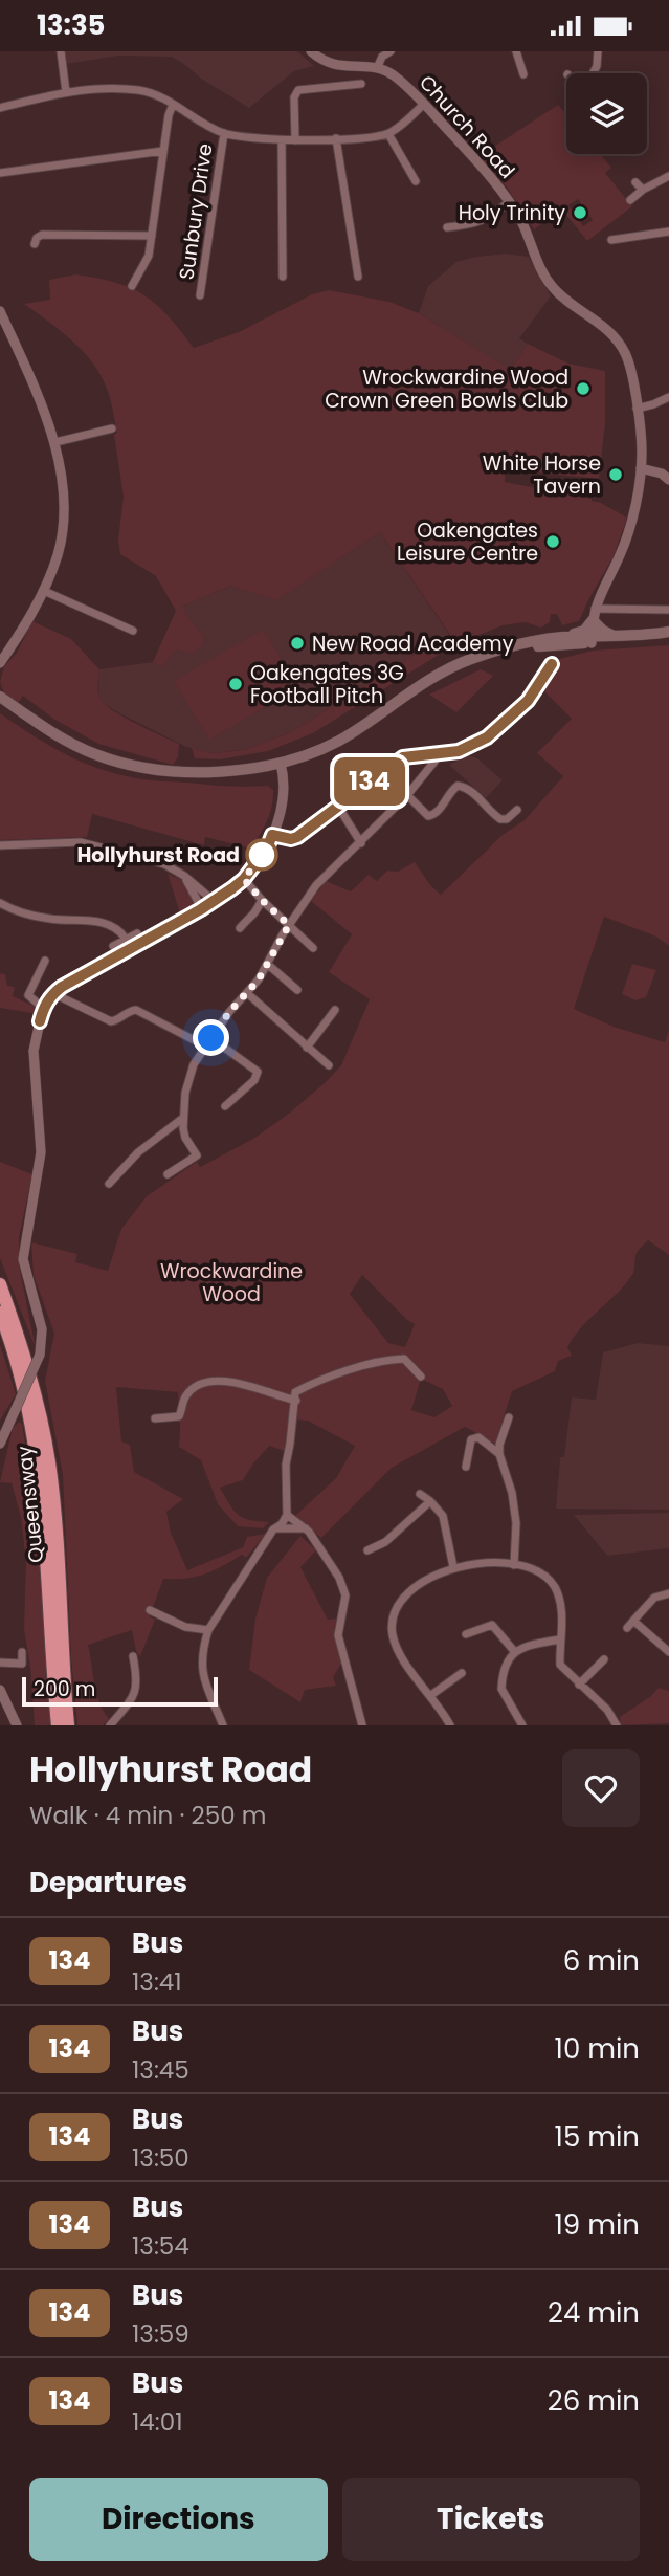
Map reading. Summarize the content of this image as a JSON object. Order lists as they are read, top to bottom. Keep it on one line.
{"streets":{"highway":["Queensway"],"street":["Church Road","Sunbury Drive"]},"parks":["Wrockwardine Wood"],"places":["Holy Trinity","Wrockwardine Wood Crown Green Bowls Club","White Horse Tavern","Oakengates Leisure Centre","New Road Academy","Oakengates 3G Football Pitch","Hollyhurst Road"],"lines":["bus line 134"],"scale_bar":"200 m","page":{"status":"13:35","on_map":"134","scale":"200 m","heading":[["Hollyhurst Road","Walk · 4 min · 250 m"],"Departures"],"list":[{"mark":"134","name":"Bus","note":"13:41","value":"6 min"},{"mark":"134","name":"Bus","note":"13:45","value":"10 min"},{"mark":"134","name":"Bus","note":"13:50","value":"15 min"},{"mark":"134","name":"Bus","note":"13:54","value":"19 min"},{"mark":"134","name":"Bus","note":"13:59","value":"24 min"},{"mark":"134","name":"Bus","note":"14:01","value":"26 min"}],"buttons":["Directions","Tickets"]}}
